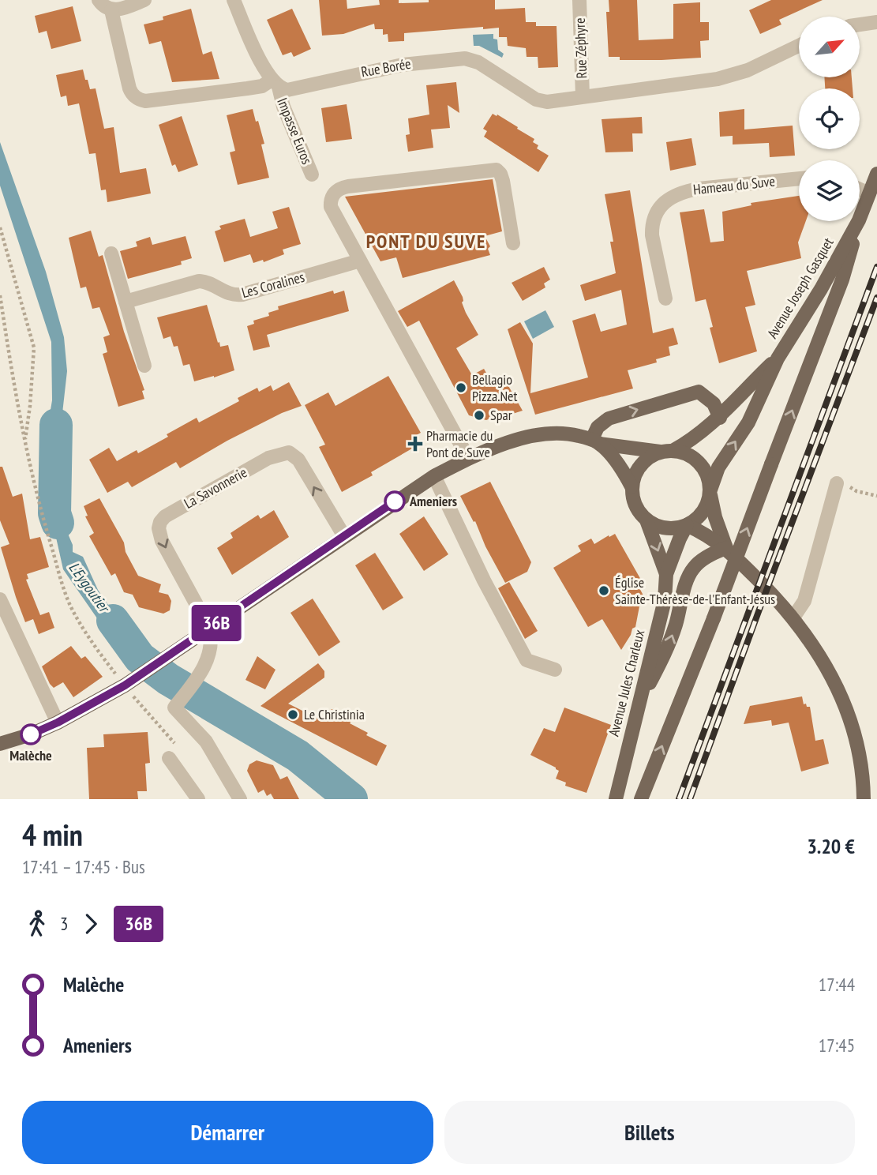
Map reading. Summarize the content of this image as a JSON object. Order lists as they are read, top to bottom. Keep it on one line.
{"streets":{"main road":["Avenue Joseph Gasquet","Avenue Jules Charleux"],"street":["Rue Zéphyre","Rue Borée","Impasse Euros","Hameau du Suve","Les Coralines","La Savonnerie"]},"crossings":[["Rue Zéphyre","Rue Borée"],["Rue Borée","Impasse Euros"],["Avenue Joseph Gasquet","Avenue Jules Charleux"]],"districts":["PONT DU SUVE"],"water":["L'Eygoutier"],"places":{"other":["Bellagio Pizza.Net","Spar","Ameniers","Église Sainte-Thérèse-de-l'Enfant-Jésus","Le Christinia","Malèche"],"health":["Pharmacie du Pont de Suve"]},"lines":["bus line 36B"],"north":"top right","page":{"on_map":"36B","heading":["4 min","17:41 – 17:45 · Bus","3.20 €"],"legs":["3","36B"],"list":[{"name":"Malèche","value":"17:44"},{"name":"Ameniers","value":"17:45"}],"buttons":["Démarrer","Billets"]}}
